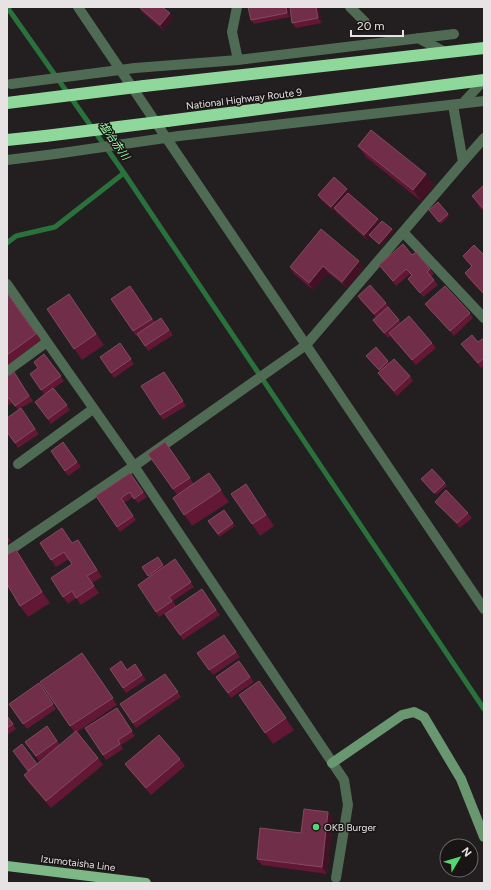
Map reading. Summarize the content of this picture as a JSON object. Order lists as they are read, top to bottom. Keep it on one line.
{"streets":{"highway":["National Highway Route 9"],"main road":["Izumotaisha Line"]},"water":["塩冶赤川"],"places":["OKB Burger"],"scale_bar":"20 m","north":"top right"}
